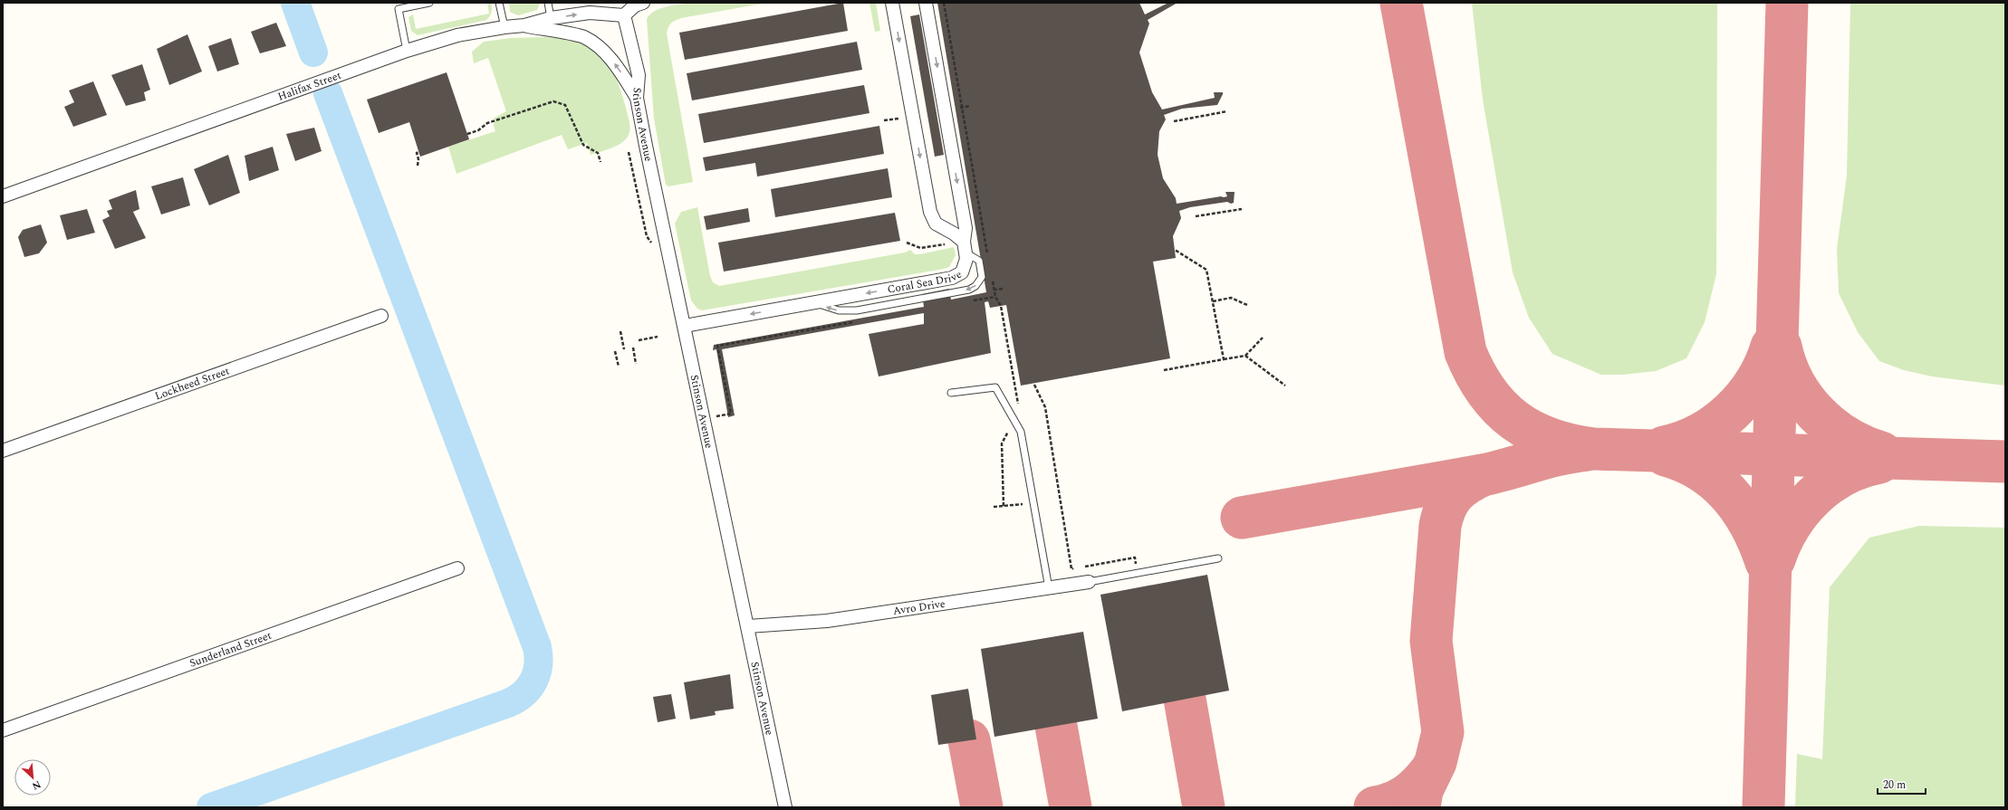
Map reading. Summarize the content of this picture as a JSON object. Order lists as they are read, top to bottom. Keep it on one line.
{"streets":{"street":["Halifax Street","Stinson Avenue","Coral Sea Drive","Lockheed Street","Avro Drive","Sunderland Street"]},"crossings":[["Halifax Street","Stinson Avenue"],["Stinson Avenue","Coral Sea Drive"],["Stinson Avenue","Avro Drive"]],"scale_bar":"20 m","north":"bottom right"}
